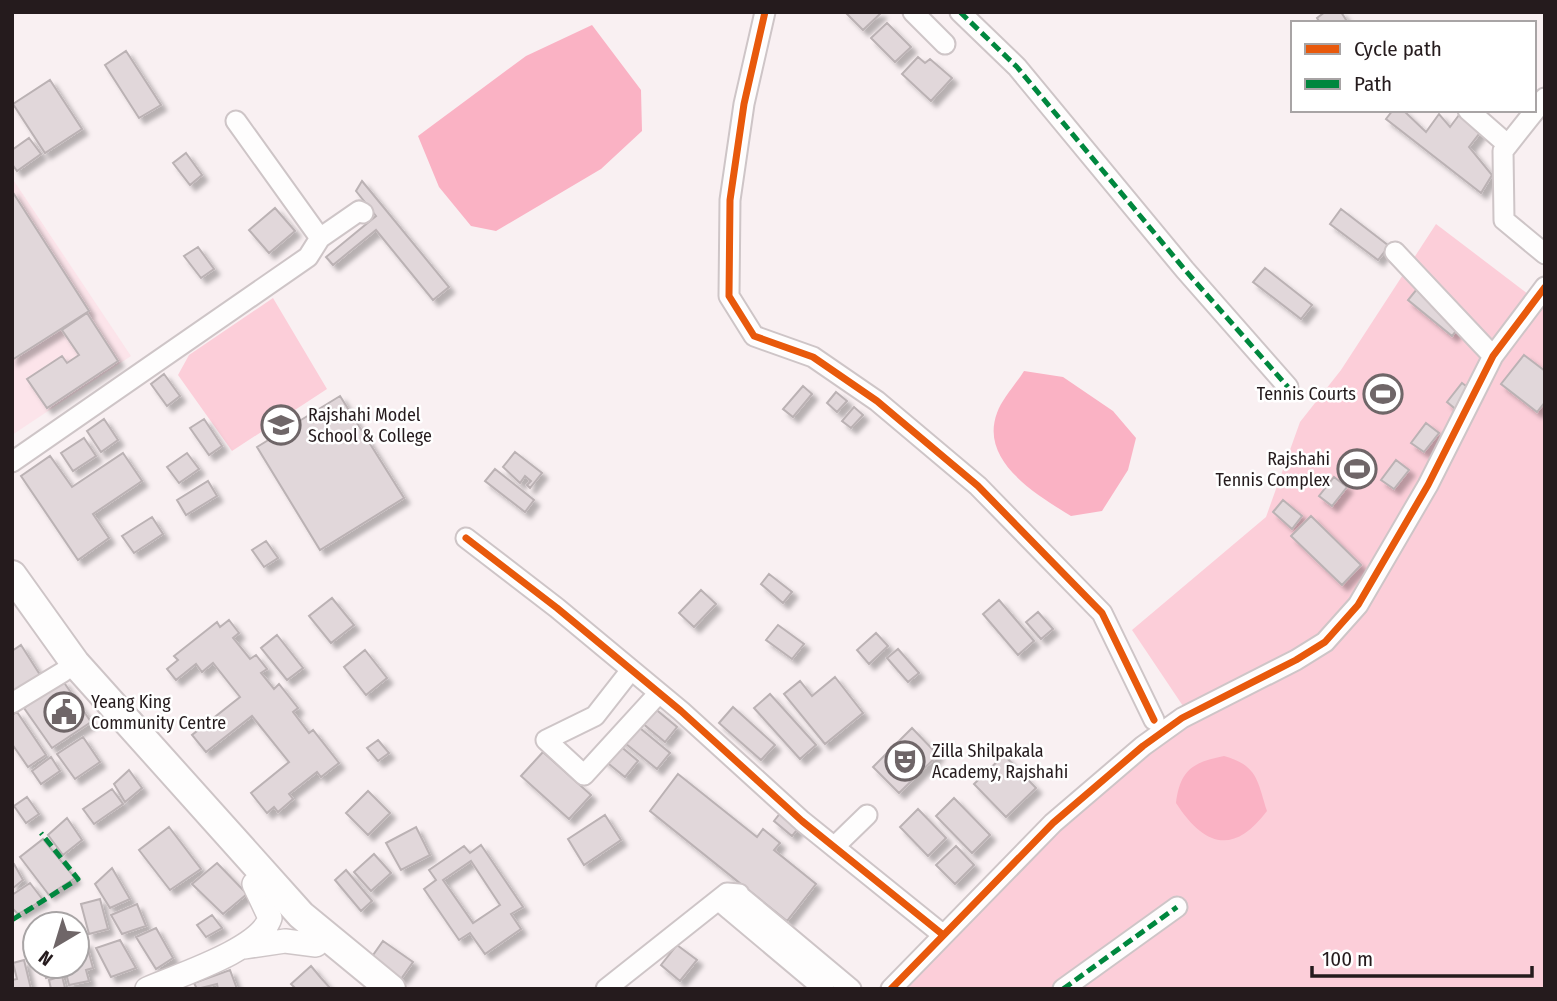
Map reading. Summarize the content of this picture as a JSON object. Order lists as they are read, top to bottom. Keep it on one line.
{"places":{"sports":["Tennis Courts","Rajshahi Tennis Complex"],"school or university":["Rajshahi Model School & College"],"public building":["Yeang King Community Centre"],"theatre":["Zilla Shilpakala Academy, Rajshahi"]},"legend":["Cycle path","Path"],"scale_bar":"100 m","north":"bottom left"}
